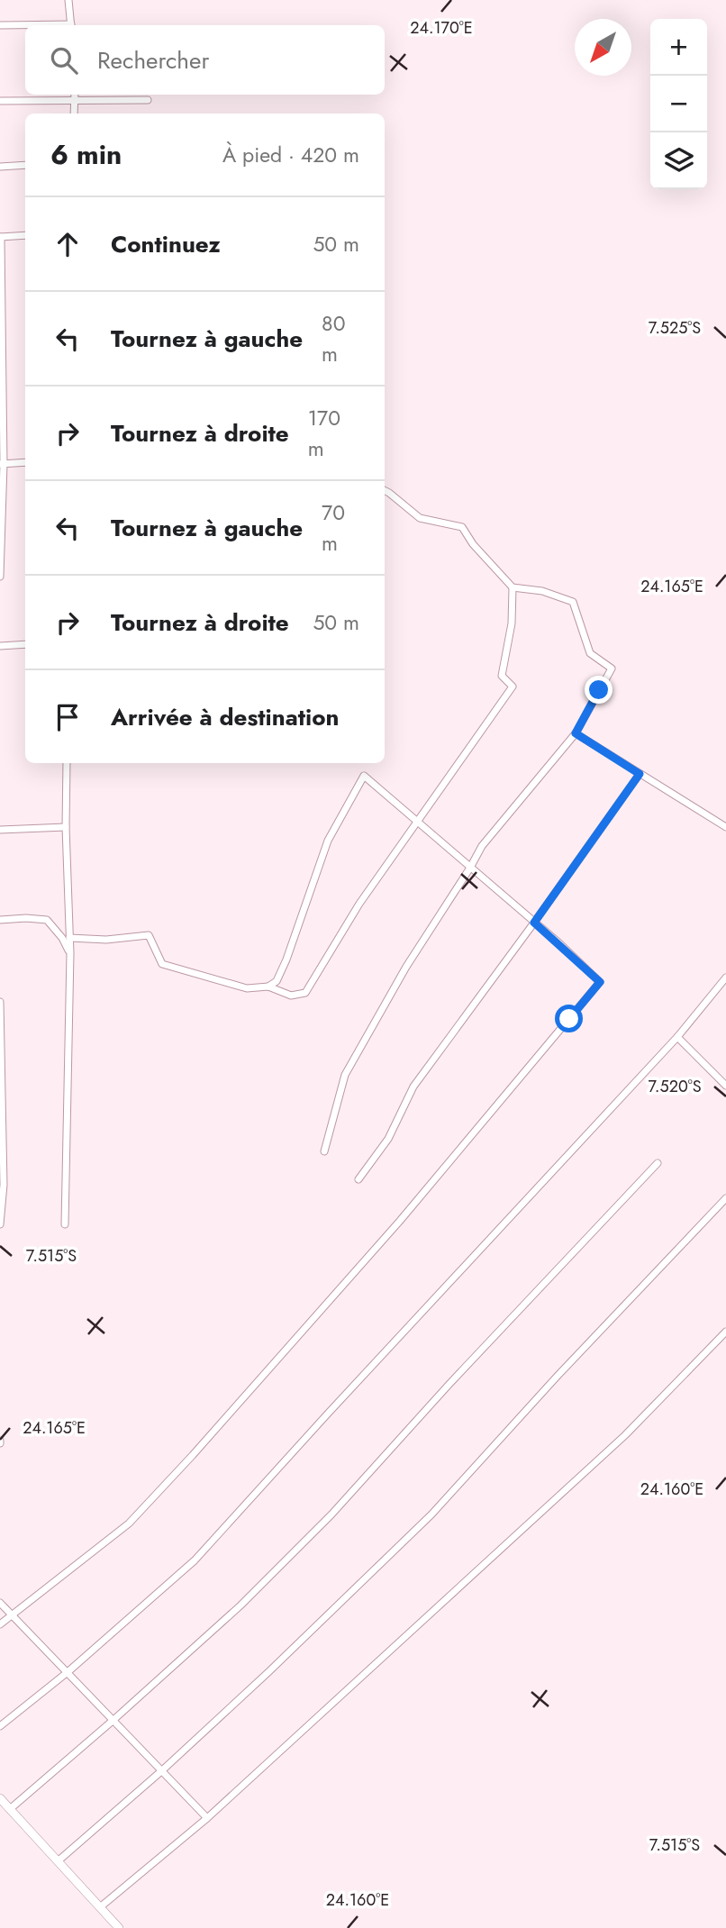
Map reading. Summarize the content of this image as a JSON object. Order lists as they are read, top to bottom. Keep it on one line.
{"north":"bottom left","page":{"map_buttons":["+","−"],"search":"Rechercher","heading":["6 min","À pied · 420 m"],"list":[["Continuez","50 m"],["Tournez à gauche","80 m"],["Tournez à droite","170 m"],["Tournez à gauche","70 m"],["Tournez à droite","50 m"],"Arrivée à destination"]},"coordinates":["24.170°E","7.525°S","24.165°E","7.520°S","7.515°S","24.160°E"]}
